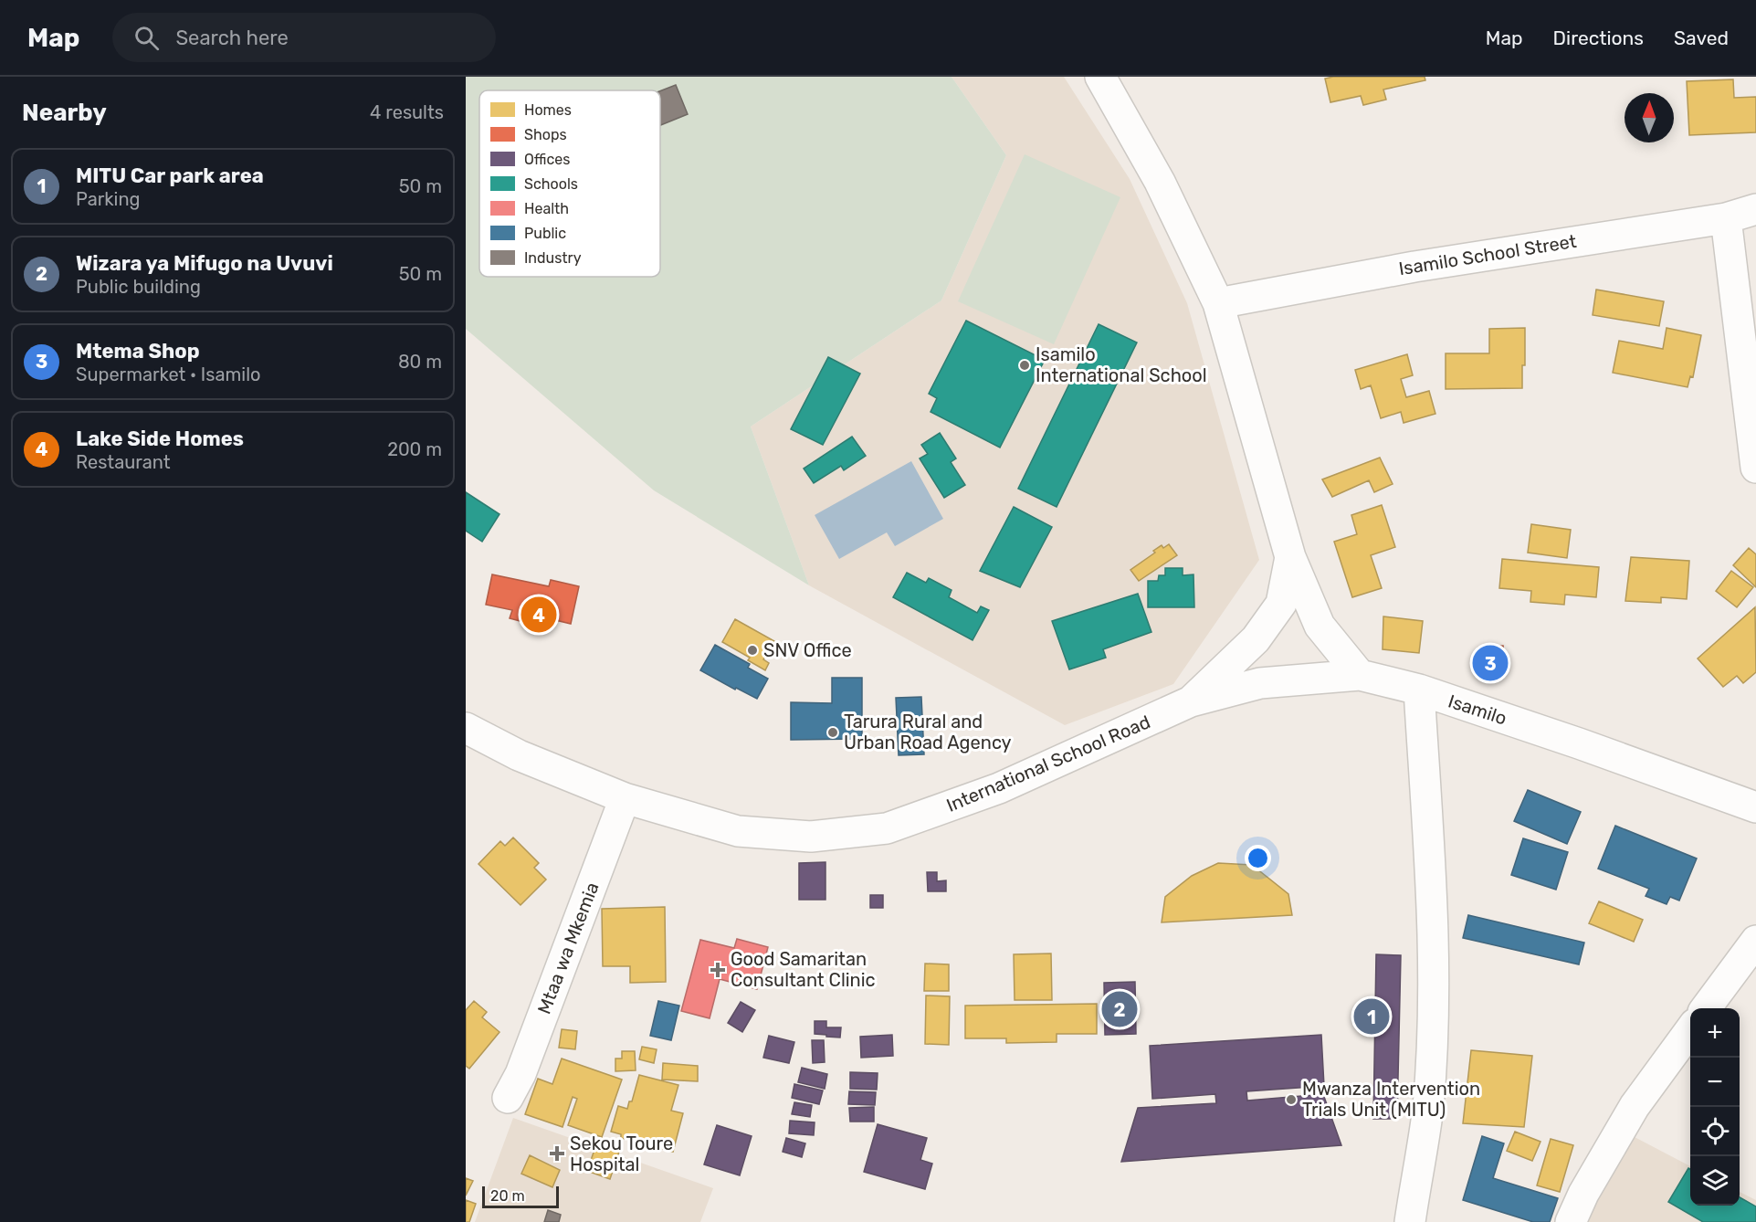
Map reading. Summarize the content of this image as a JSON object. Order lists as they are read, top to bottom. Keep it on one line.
{"streets":{"street":["Isamilo School Street","Isamilo","International School Road","Mtaa wa Mkemia"]},"crossings":[["Isamilo","International School Road"],["International School Road","Mtaa wa Mkemia"]],"places":{"other":["Isamilo International School","SNV Office","Tarura Rural and Urban Road Agency","Mwanza Intervention Trials Unit (MITU)"],"health":["Good Samaritan Consultant Clinic","Sekou Toure Hospital"]},"legend":["Homes","Shops","Offices","Schools","Health","Public","Industry"],"scale_bar":"20 m","north":"top","page":{"header":"Map","search":"Search here","nav":["Map","Directions","Saved"],"heading":["Nearby","4 results"],"list":[{"mark":"1","name":"MITU Car park area","note":"Parking","value":"50 m"},{"mark":"2","name":"Wizara ya Mifugo na Uvuvi","note":"Public building","value":"50 m"},{"mark":"3","name":"Mtema Shop","note":"Supermarket · Isamilo","value":"80 m"},{"mark":"4","name":"Lake Side Homes","note":"Restaurant","value":"200 m"}],"pins":["4","3","2","1"],"map_buttons":["+","−"],"scale":"20 m"}}
